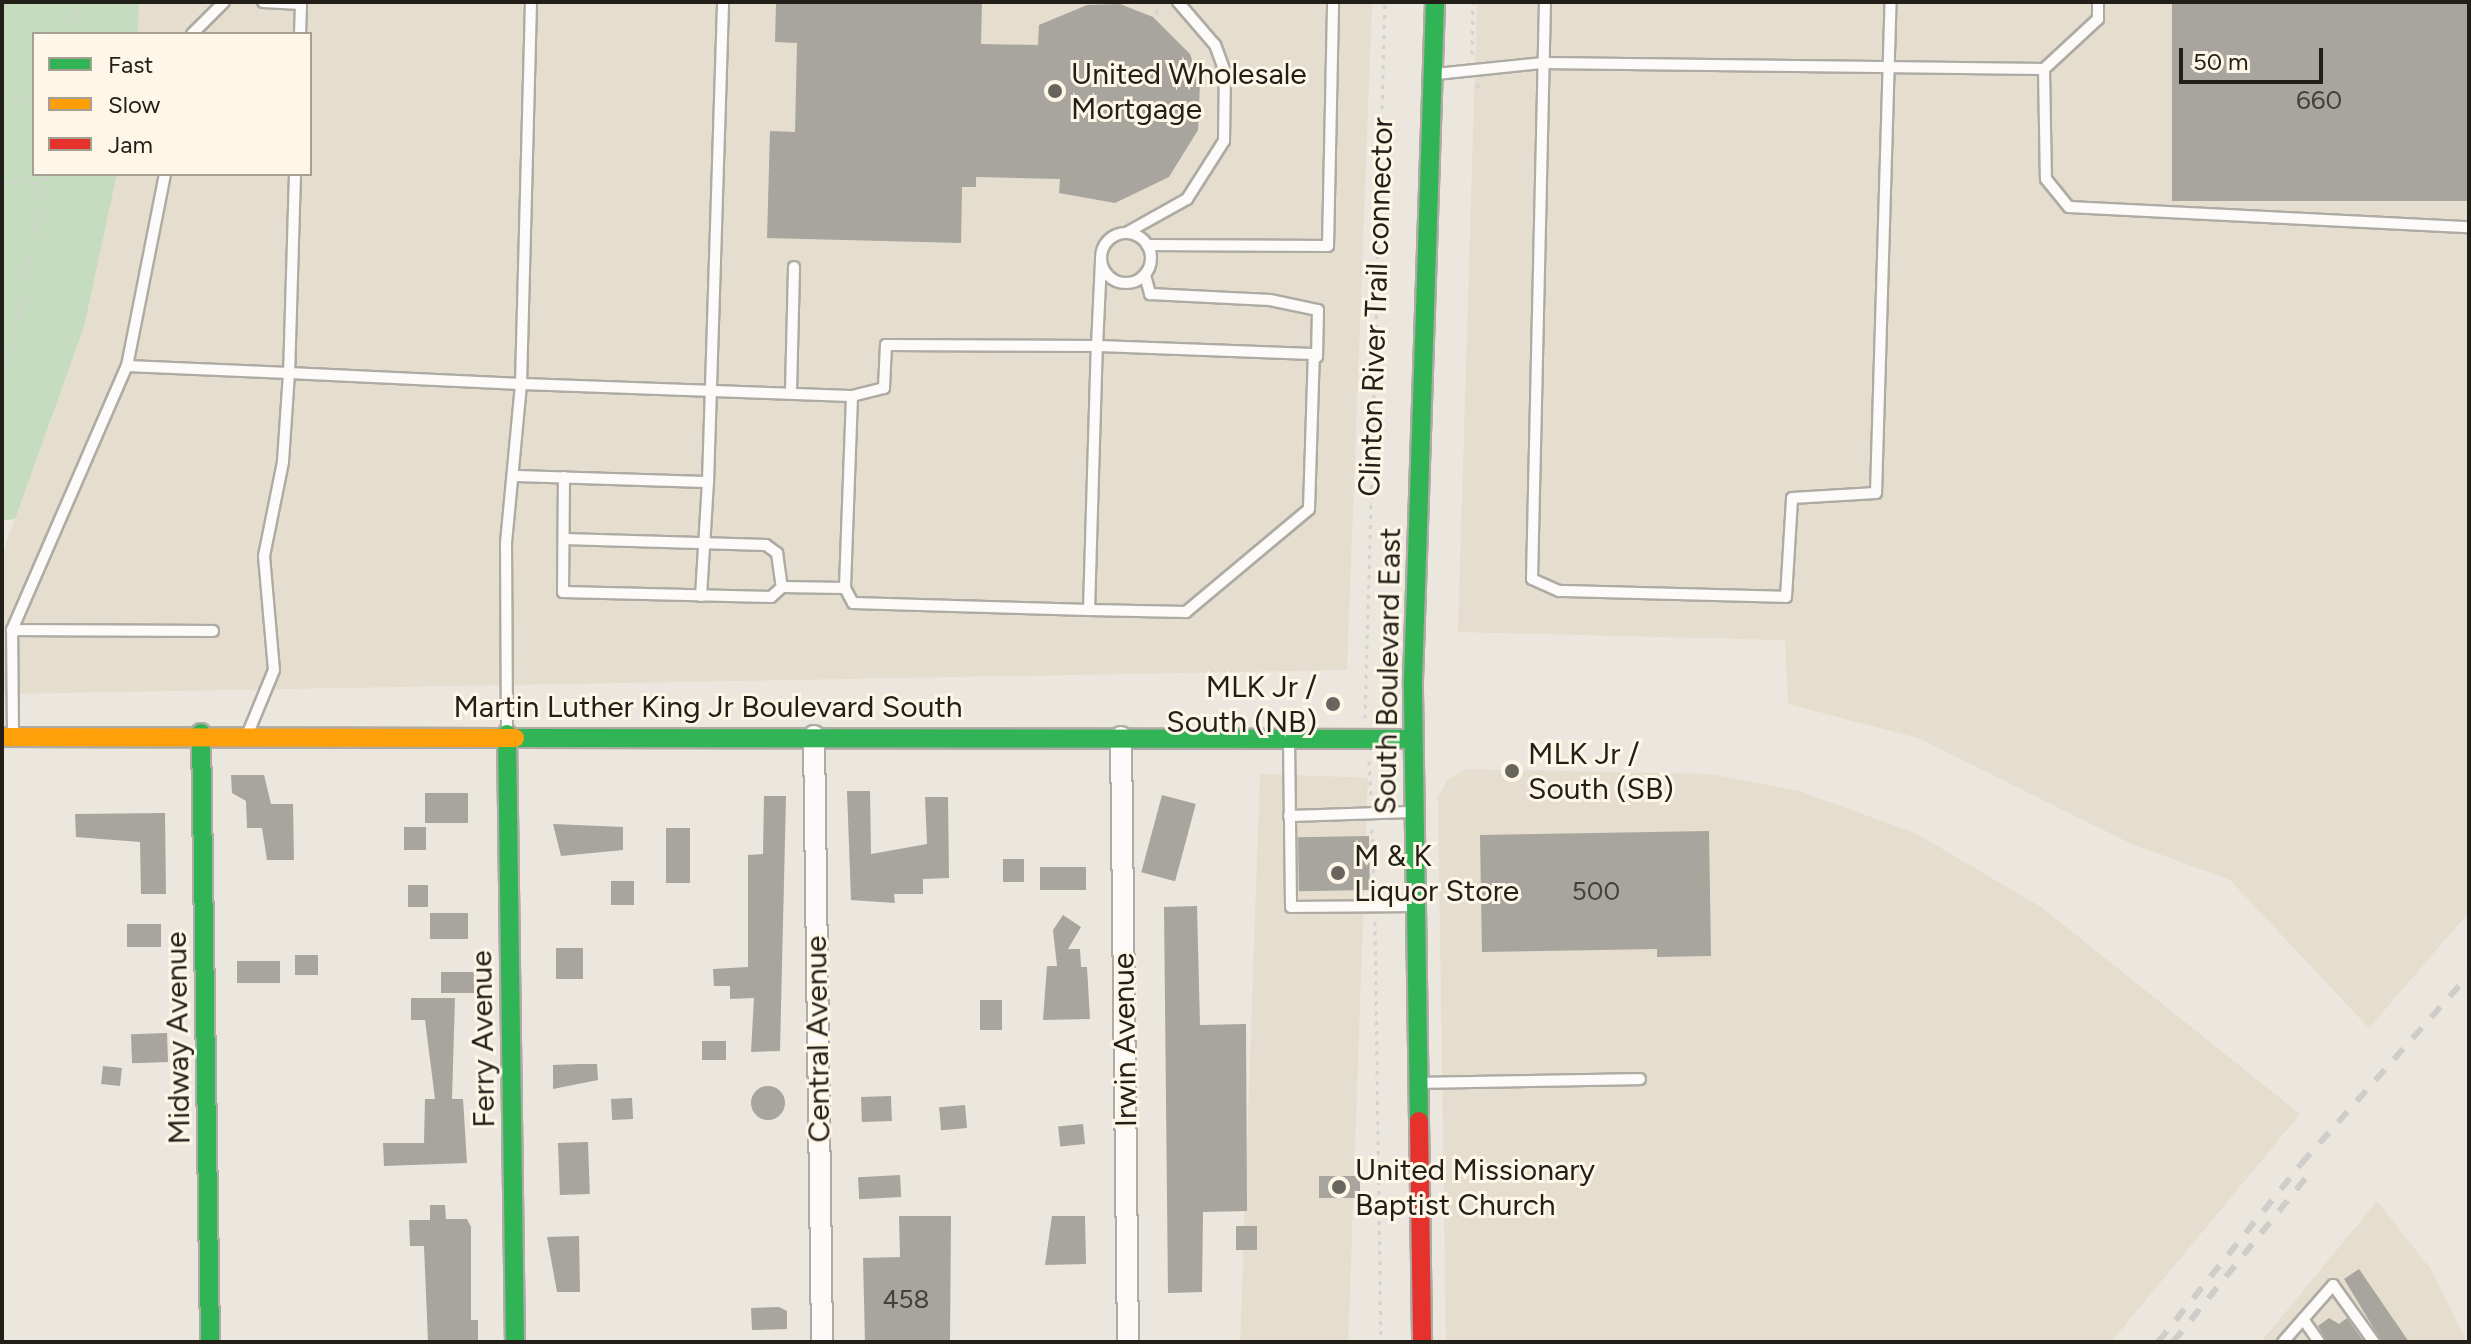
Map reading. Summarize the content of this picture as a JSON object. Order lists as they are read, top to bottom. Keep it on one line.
{"streets":{"street":["South Boulevard East","Martin Luther King Jr Boulevard South","Midway Avenue","Ferry Avenue","Central Avenue","Irwin Avenue"],"path":["Clinton River Trail connector"]},"crossings":[["South Boulevard East","Martin Luther King Jr Boulevard South"],["Martin Luther King Jr Boulevard South","Midway Avenue"],["Martin Luther King Jr Boulevard South","Ferry Avenue"],["Martin Luther King Jr Boulevard South","Central Avenue"],["Martin Luther King Jr Boulevard South","Irwin Avenue"]],"places":["United Wholesale Mortgage","MLK Jr / South (NB)","MLK Jr / South (SB)","M & K Liquor Store","United Missionary Baptist Church"],"house_numbers":["660","500","458"],"legend":["Fast","Slow","Jam"],"scale_bar":"50 m"}
